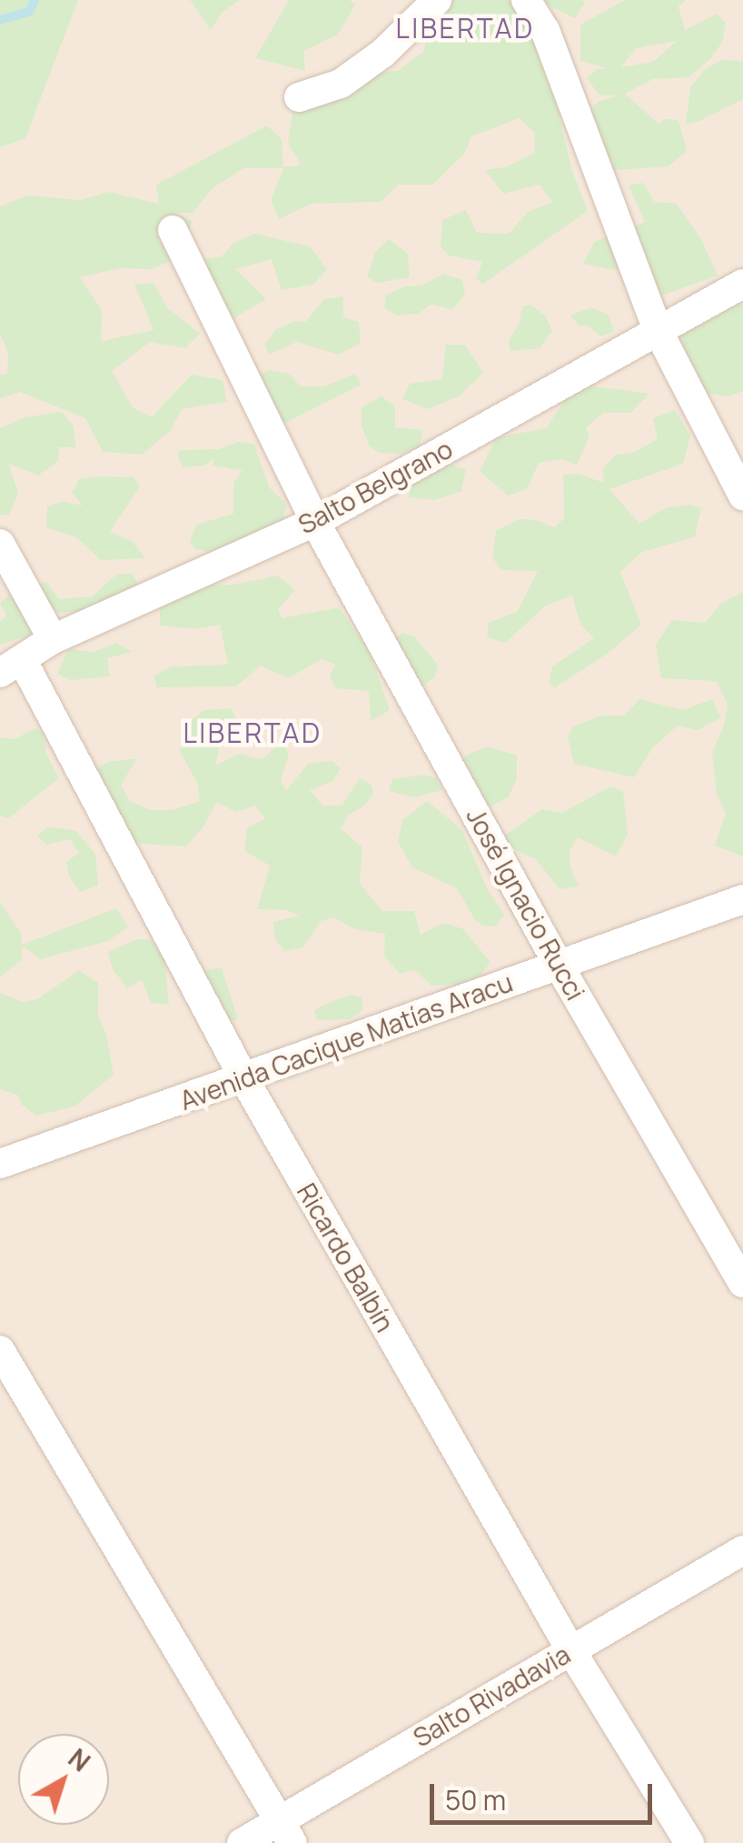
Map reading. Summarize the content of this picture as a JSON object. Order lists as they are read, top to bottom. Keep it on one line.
{"streets":{"street":["Salto Belgrano","José Ignacio Rucci","Avenida Cacique Matías Aracu","Ricardo Balbín","Salto Rivadavia"]},"crossings":[["Salto Belgrano","José Ignacio Rucci"],["Salto Belgrano","Ricardo Balbín"],["José Ignacio Rucci","Avenida Cacique Matías Aracu"],["Avenida Cacique Matías Aracu","Ricardo Balbín"],["Ricardo Balbín","Salto Rivadavia"]],"districts":["LIBERTAD","LIBERTAD"],"scale_bar":"50 m","north":"top right"}
